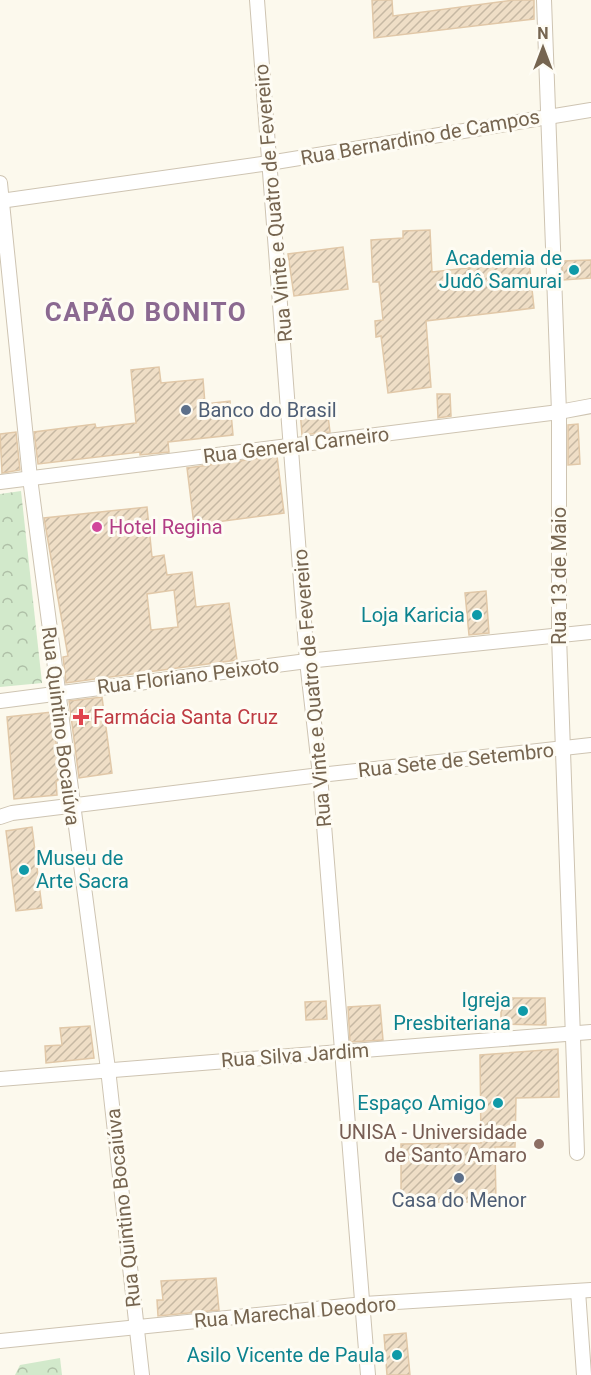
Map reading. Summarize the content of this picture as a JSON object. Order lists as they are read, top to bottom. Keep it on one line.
{"streets":{"street":["Rua Bernardino de Campos","Rua Vinte e Quatro de Fevereiro","Rua General Carneiro","Rua 13 de Maio","Rua Floriano Peixoto","Rua Quintino Bocaiúva","Rua Sete de Setembro","Rua Silva Jardim","Rua Marechal Deodoro"]},"crossings":[["Rua Bernardino de Campos","Rua Vinte e Quatro de Fevereiro"],["Rua Bernardino de Campos","Rua 13 de Maio"],["Rua Bernardino de Campos","Rua Quintino Bocaiúva"],["Rua Vinte e Quatro de Fevereiro","Rua General Carneiro"],["Rua Vinte e Quatro de Fevereiro","Rua Floriano Peixoto"],["Rua Vinte e Quatro de Fevereiro","Rua Sete de Setembro"],["Rua Vinte e Quatro de Fevereiro","Rua Silva Jardim"],["Rua Vinte e Quatro de Fevereiro","Rua Marechal Deodoro"],["Rua General Carneiro","Rua 13 de Maio"],["Rua General Carneiro","Rua Quintino Bocaiúva"],["Rua 13 de Maio","Rua Floriano Peixoto"],["Rua 13 de Maio","Rua Sete de Setembro"],["Rua 13 de Maio","Rua Silva Jardim"],["Rua Floriano Peixoto","Rua Quintino Bocaiúva"],["Rua Quintino Bocaiúva","Rua Sete de Setembro"],["Rua Quintino Bocaiúva","Rua Silva Jardim"],["Rua Quintino Bocaiúva","Rua Marechal Deodoro"]],"districts":["CAPÃO BONITO"],"places":{"other":["Academia de Judô Samurai","Banco do Brasil","Hotel Regina","Loja Karicia","Museu de Arte Sacra","Igreja Presbiteriana","Espaço Amigo","UNISA - Universidade de Santo Amaro","Casa do Menor","Asilo Vicente de Paula"],"health":["Farmácia Santa Cruz"]},"north":"top"}
